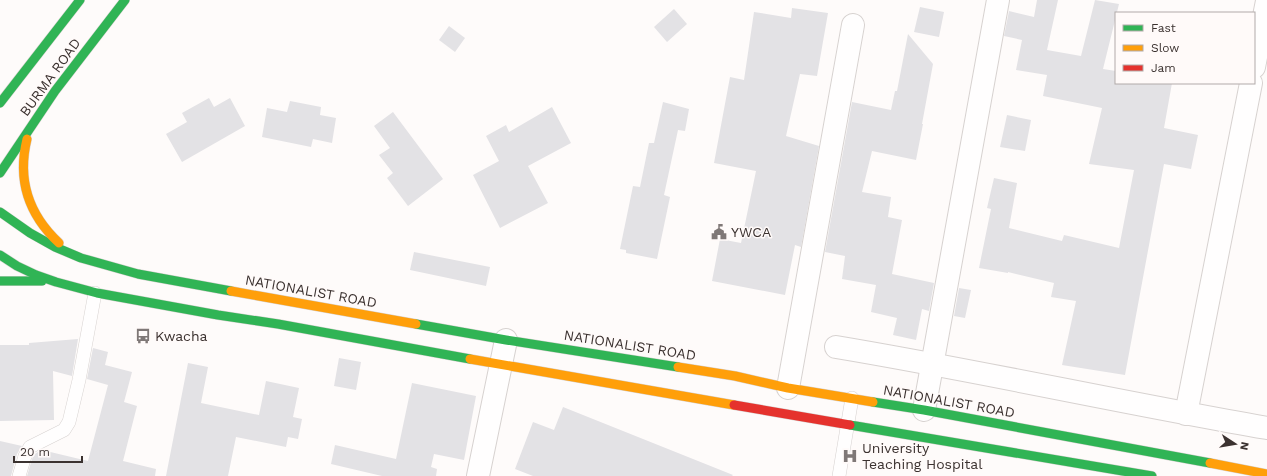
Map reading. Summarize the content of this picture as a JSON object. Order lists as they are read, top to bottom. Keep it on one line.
{"streets":{"main road":["BURMA ROAD","NATIONALIST ROAD"]},"places":{"public building":["YWCA"],"bus stop":["Kwacha"],"hospital":["University Teaching Hospital"]},"legend":["Fast","Slow","Jam"],"scale_bar":"20 m","north":"right"}
